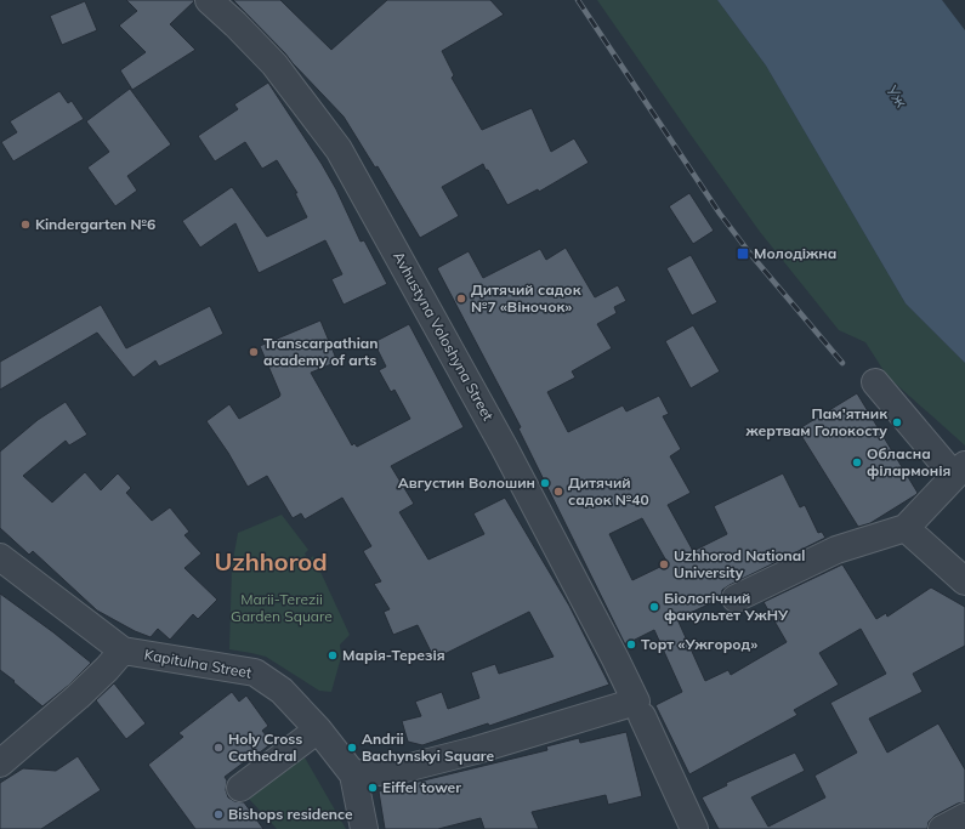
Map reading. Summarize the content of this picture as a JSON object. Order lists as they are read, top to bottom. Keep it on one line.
{"streets":{"street":["Avhustyna Voloshyna Street","Kapitulna Street"]},"districts":["Uzhhorod"],"water":["Уж"],"parks":["Marii-Terezii Garden Square"],"places":{"other":["Kindergarten №6","Дитячий садок №7 «Віночок»","Transcarpathian academy of arts","Пам’ятник жертвам Голокосту","Обласна філармонія","Августин Волошин","Дитячий садок №40","Uzhhorod National University","Біологічний факультет УжНУ","Торт «Ужгород»","Марія-Терезія","Holy Cross Cathedral","Andrii Bachynskyi Square","Eiffel tower","Bishops residence"],"transit":["Молодіжна"]}}
